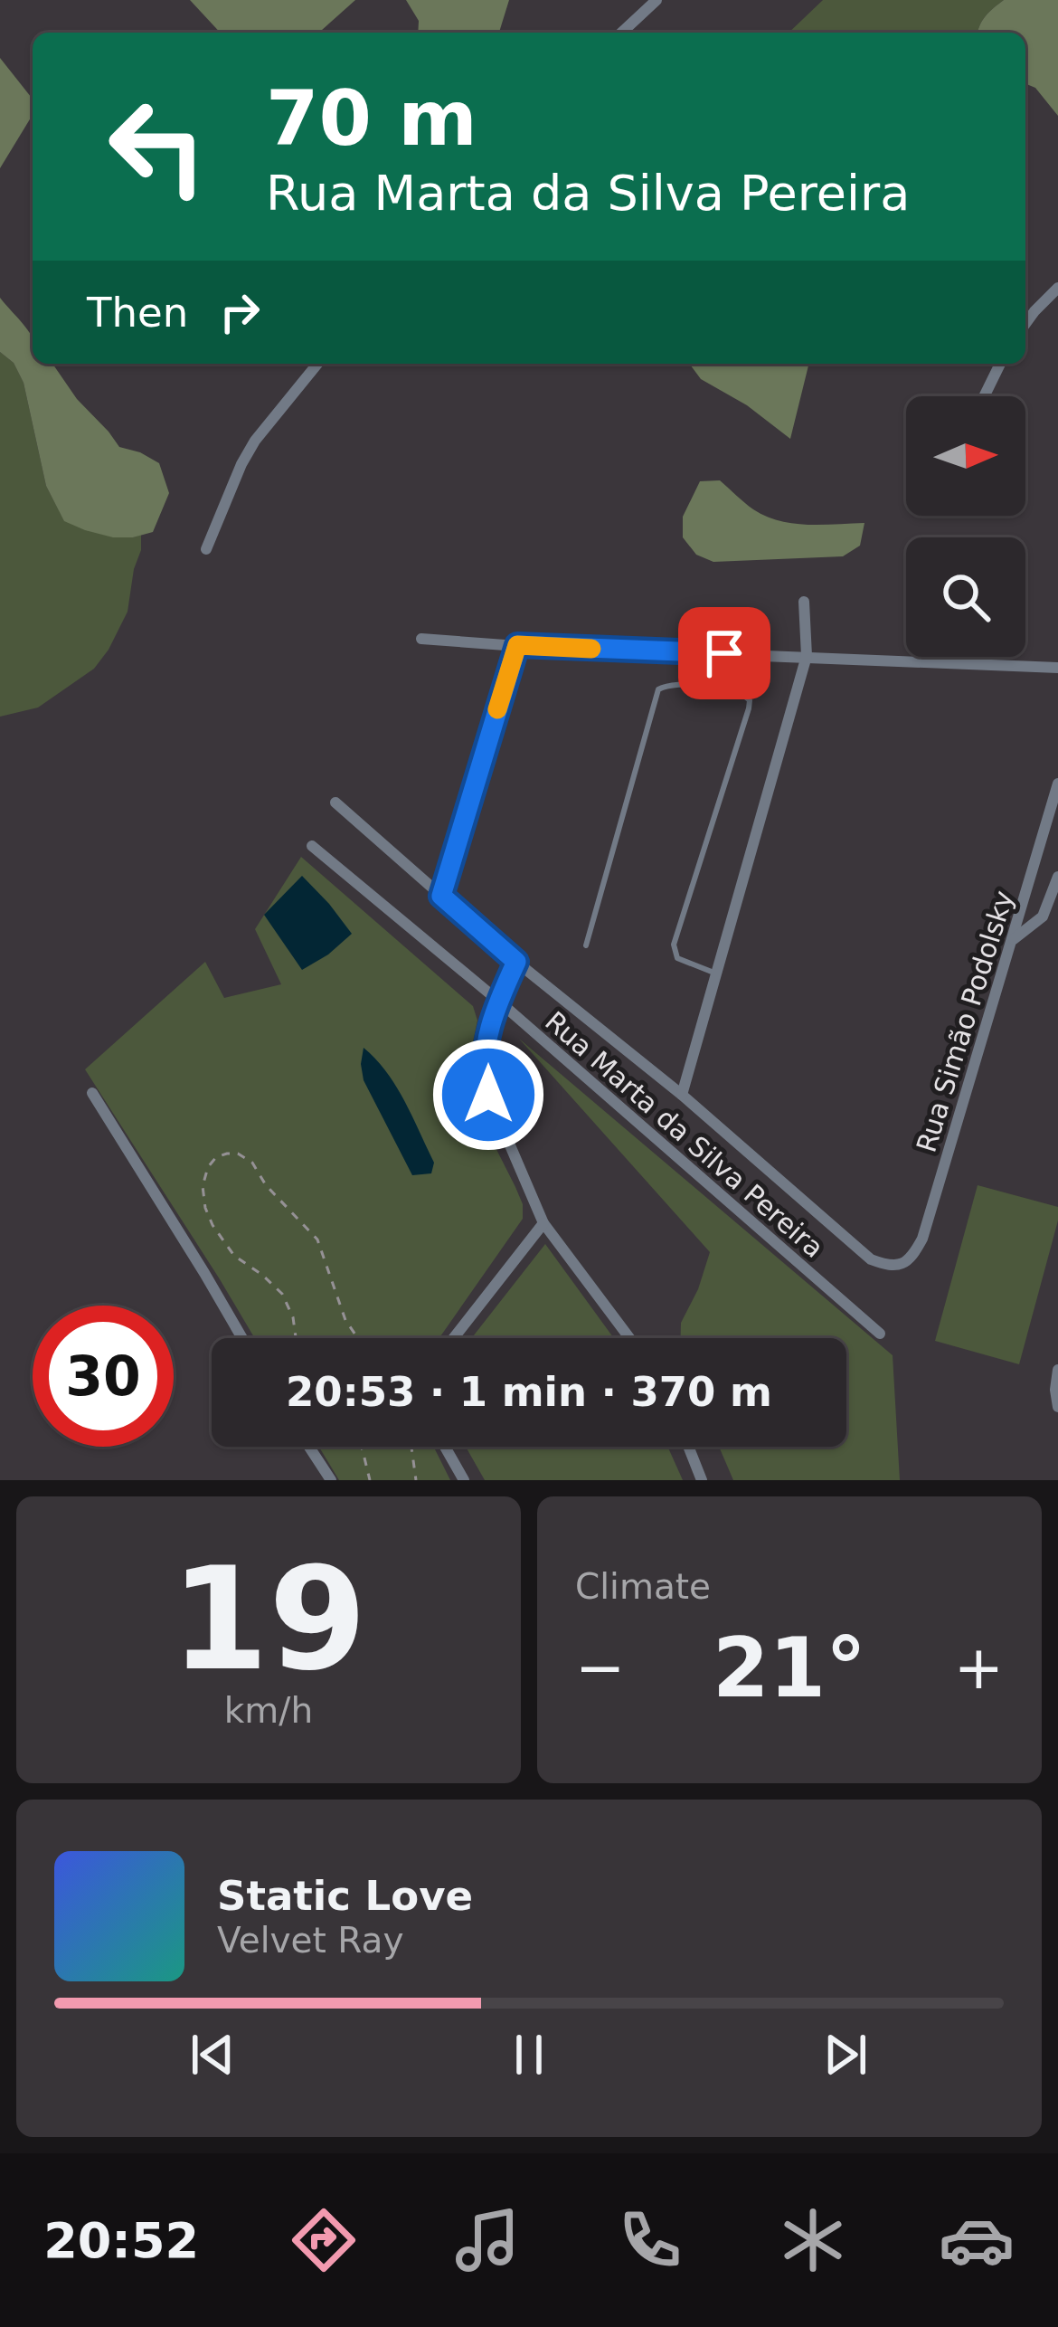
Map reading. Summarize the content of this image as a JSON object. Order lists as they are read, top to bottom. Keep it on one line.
{"streets":{"street":["Rua Simão Podolsky","Rua Marta da Silva Pereira"]},"crossings":[["Rua Simão Podolsky","Rua Marta da Silva Pereira"]],"north":"right","page":{"turn":["70 m","Rua Marta da Silva Pereira"],"then":"Then","limit":"30","trip":"20:53 · 1 min · 370 m","tile":[["19","km/h"],"Climate"],"heat":["−","21°","+"],"song":["Static Love","Velvet Ray"],"tabs":"20:52"}}
